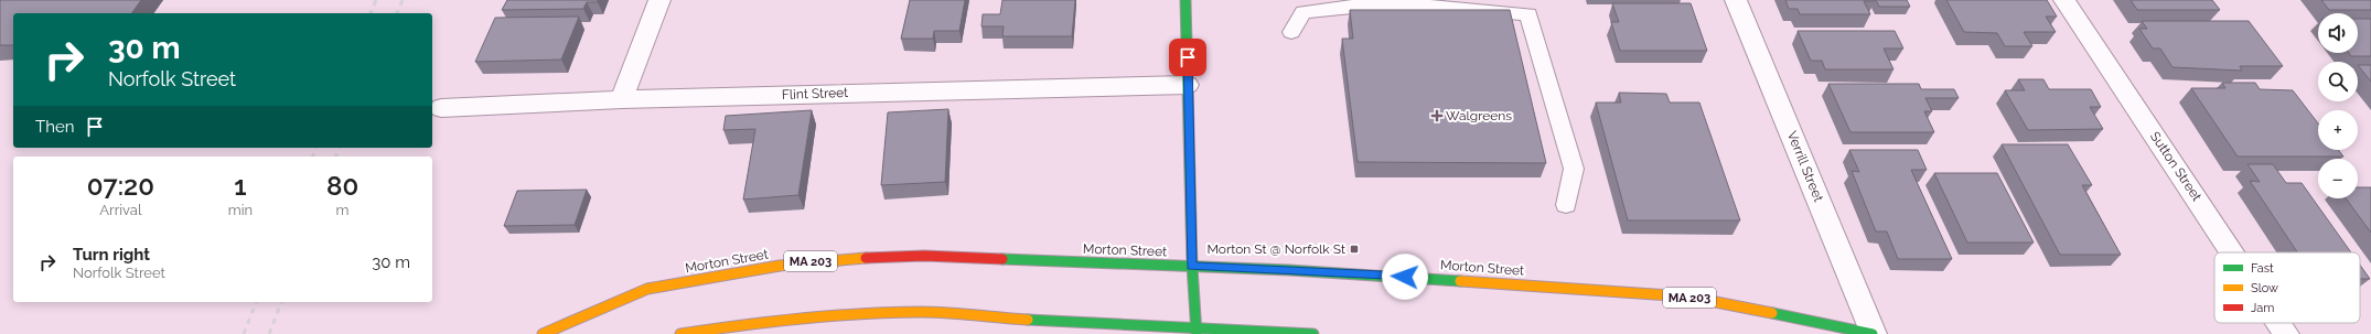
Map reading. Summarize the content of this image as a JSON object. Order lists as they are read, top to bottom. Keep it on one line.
{"streets":{"main road":["Morton Street","MA 203"],"street":["Flint Street","Verrill Street","Sutton Street"]},"crossings":[["Verrill Street","Morton Street"]],"places":{"health":["Walgreens"],"transit":["Morton St @ Norfolk St"]},"legend":["Fast","Slow","Jam"],"page":{"map_buttons":["+","−"],"turn":["30 m","Norfolk Street"],"then":"Then","eta":["07:20","Arrival","1","min","80","m"],"list":[{"name":"Turn right","note":"Norfolk Street","value":"30 m"}]}}
